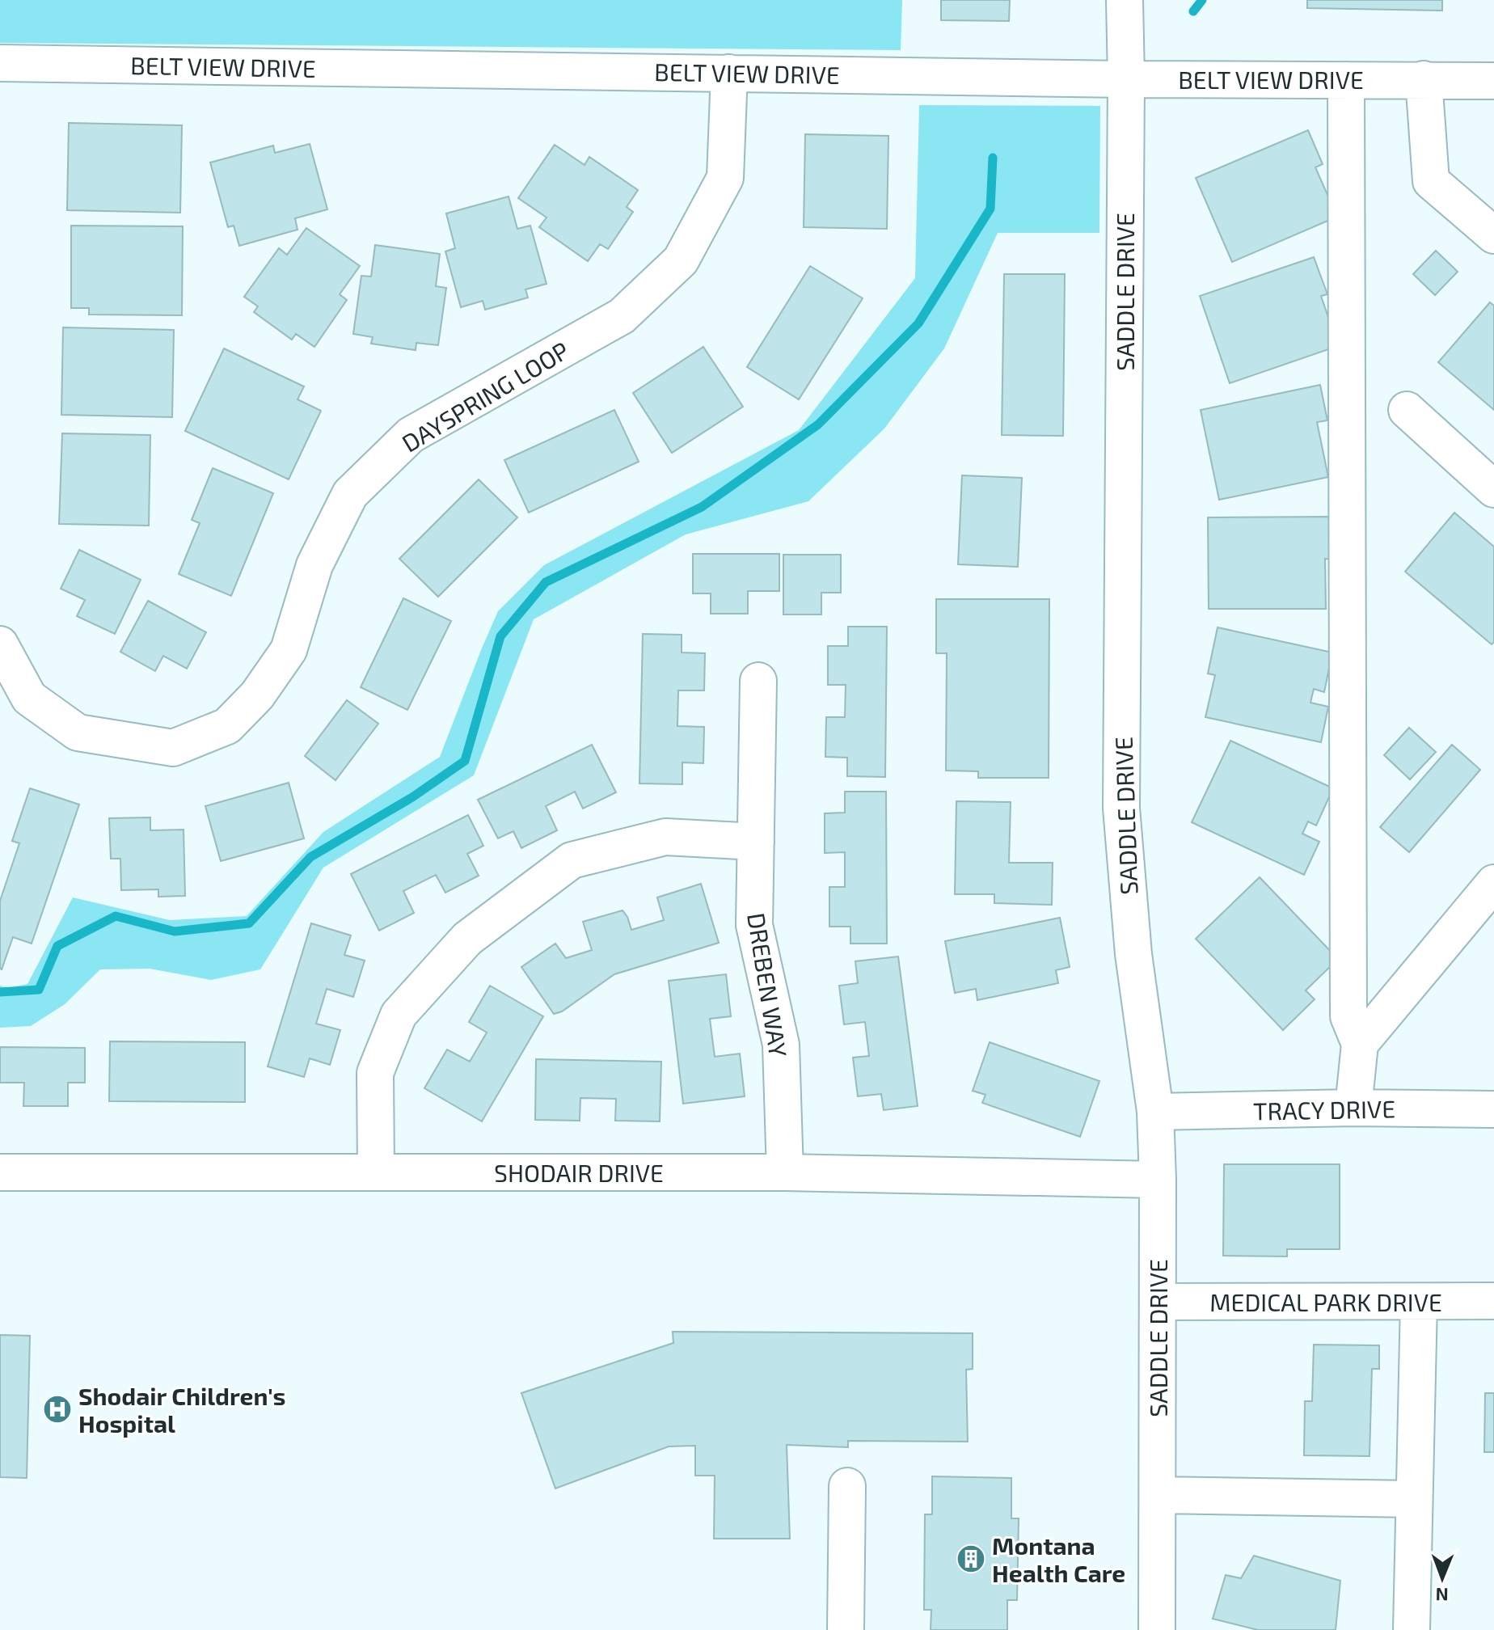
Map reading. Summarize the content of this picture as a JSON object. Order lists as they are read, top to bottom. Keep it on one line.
{"streets":{"street":["BELT VIEW DRIVE","SADDLE DRIVE","DAYSPRING LOOP","DREBEN WAY","TRACY DRIVE","SHODAIR DRIVE","MEDICAL PARK DRIVE"]},"crossings":[["BELT VIEW DRIVE","SADDLE DRIVE"],["BELT VIEW DRIVE","DAYSPRING LOOP"],["SADDLE DRIVE","TRACY DRIVE"],["SADDLE DRIVE","SHODAIR DRIVE"],["SADDLE DRIVE","MEDICAL PARK DRIVE"],["DREBEN WAY","SHODAIR DRIVE"]],"places":{"hospital":["Shodair Children's Hospital"],"building":["Montana Health Care"]},"north":"bottom"}
